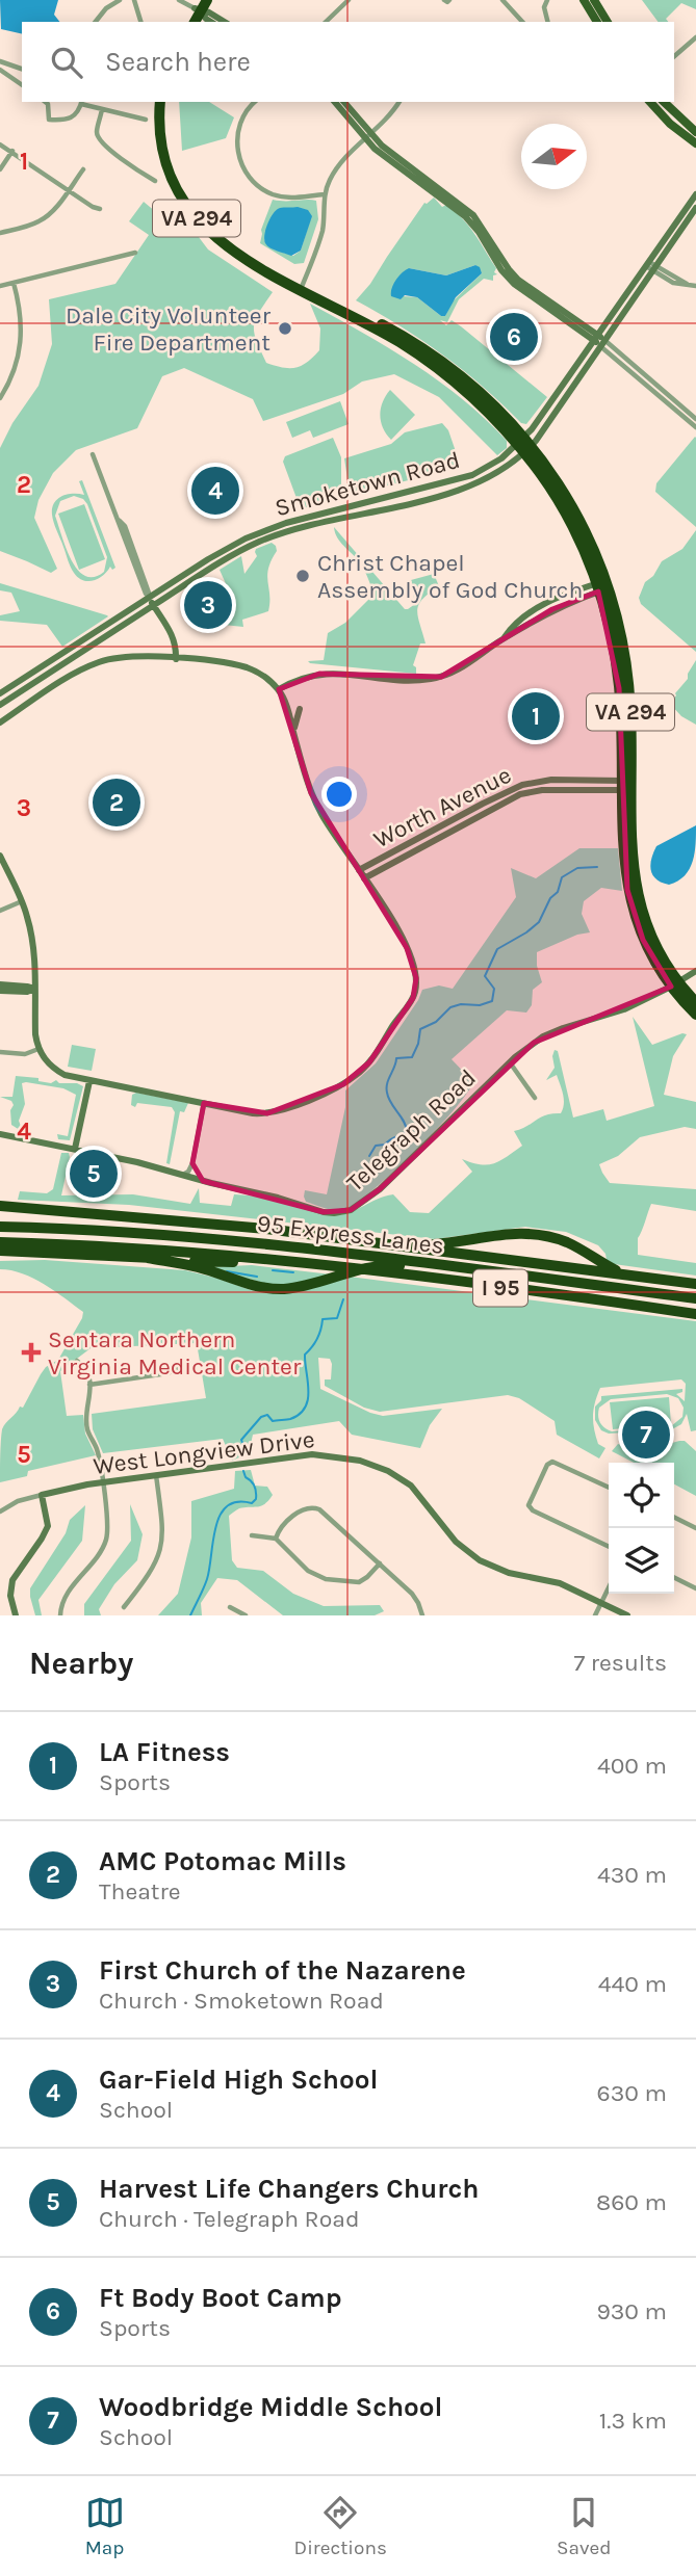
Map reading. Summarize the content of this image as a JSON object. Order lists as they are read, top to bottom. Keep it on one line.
{"streets":{"highway":["VA 294","95 Express Lanes","I 95"],"street":["Smoketown Road","Worth Avenue","Telegraph Road","West Longview Drive"]},"crossings":[["VA 294","Smoketown Road"],["VA 294","Worth Avenue"],["VA 294","Telegraph Road"],["95 Express Lanes","I 95"]],"places":{"other":["Dale City Volunteer Fire Department","Christ Chapel Assembly of God Church"],"health":["Sentara Northern Virginia Medical Center"]},"north":"right","page":{"search":"Search here","pins":["6","4","3","1","2","5","7"],"heading":["Nearby","7 results"],"list":[{"mark":"1","name":"LA Fitness","note":"Sports","value":"400 m"},{"mark":"2","name":"AMC Potomac Mills","note":"Theatre","value":"430 m"},{"mark":"3","name":"First Church of the Nazarene","note":"Church · Smoketown Road","value":"440 m"},{"mark":"4","name":"Gar-Field High School","note":"School","value":"630 m"},{"mark":"5","name":"Harvest Life Changers Church","note":"Church · Telegraph Road","value":"860 m"},{"mark":"6","name":"Ft Body Boot Camp","note":"Sports","value":"930 m"},{"mark":"7","name":"Woodbridge Middle School","note":"School","value":"1.3 km"}],"nav":["Map","Directions","Saved"]},"grid":{"rows":["1","2","3","4","5"]}}
